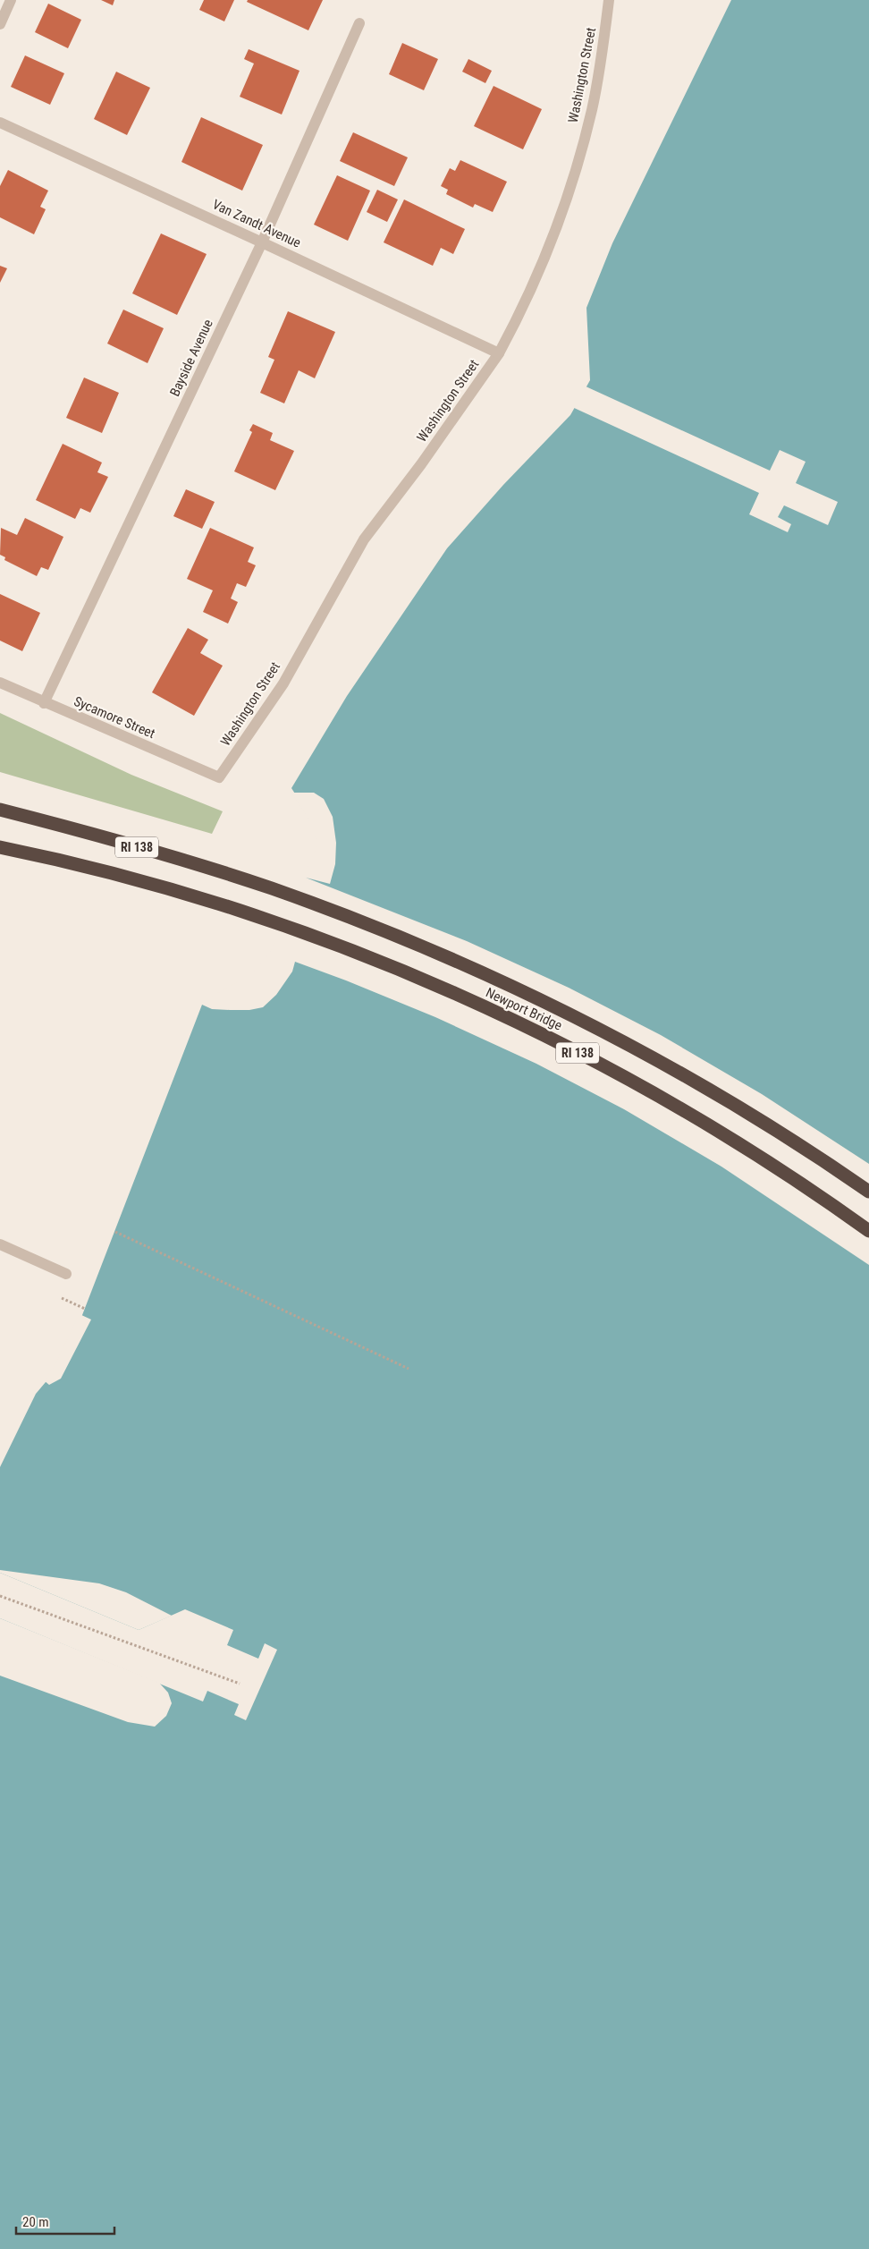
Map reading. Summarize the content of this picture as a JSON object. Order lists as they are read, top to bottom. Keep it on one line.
{"streets":{"highway":["RI 138","Newport Bridge"],"street":["Washington Street","Van Zandt Avenue","Bayside Avenue","Sycamore Street"]},"crossings":[["Washington Street","Van Zandt Avenue"],["Washington Street","Sycamore Street"],["Van Zandt Avenue","Bayside Avenue"],["Bayside Avenue","Sycamore Street"]],"scale_bar":"20 m"}
